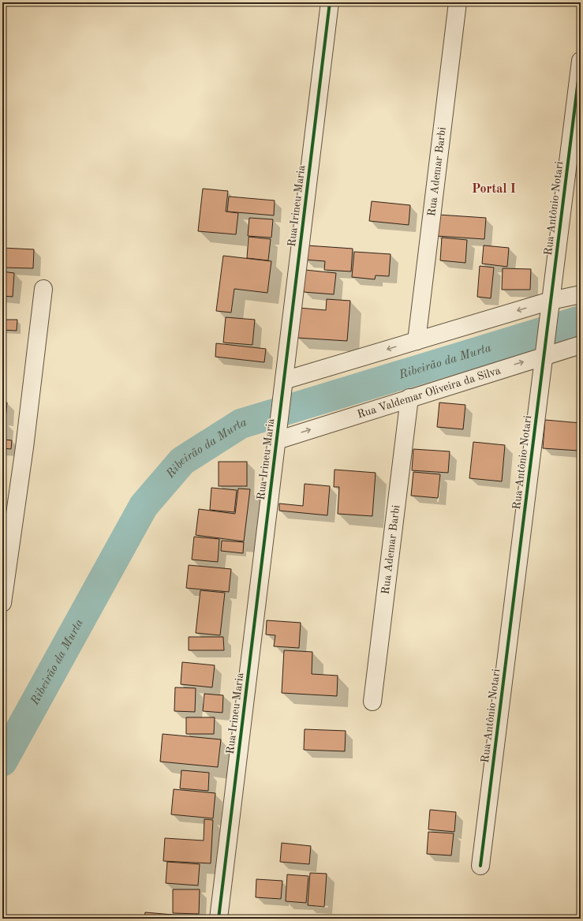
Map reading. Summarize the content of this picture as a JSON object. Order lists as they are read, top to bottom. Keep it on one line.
{"streets":{"street":["Rua Ademar Barbi","Rua Irineu Maria","Rua Antônio Notari","Rua Valdemar Oliveira da Silva"]},"crossings":[["Rua Ademar Barbi","Rua Valdemar Oliveira da Silva"],["Rua Irineu Maria","Rua Valdemar Oliveira da Silva"],["Rua Antônio Notari","Rua Valdemar Oliveira da Silva"]],"districts":["Portal I"],"water":["Ribeirão da Murta"]}
